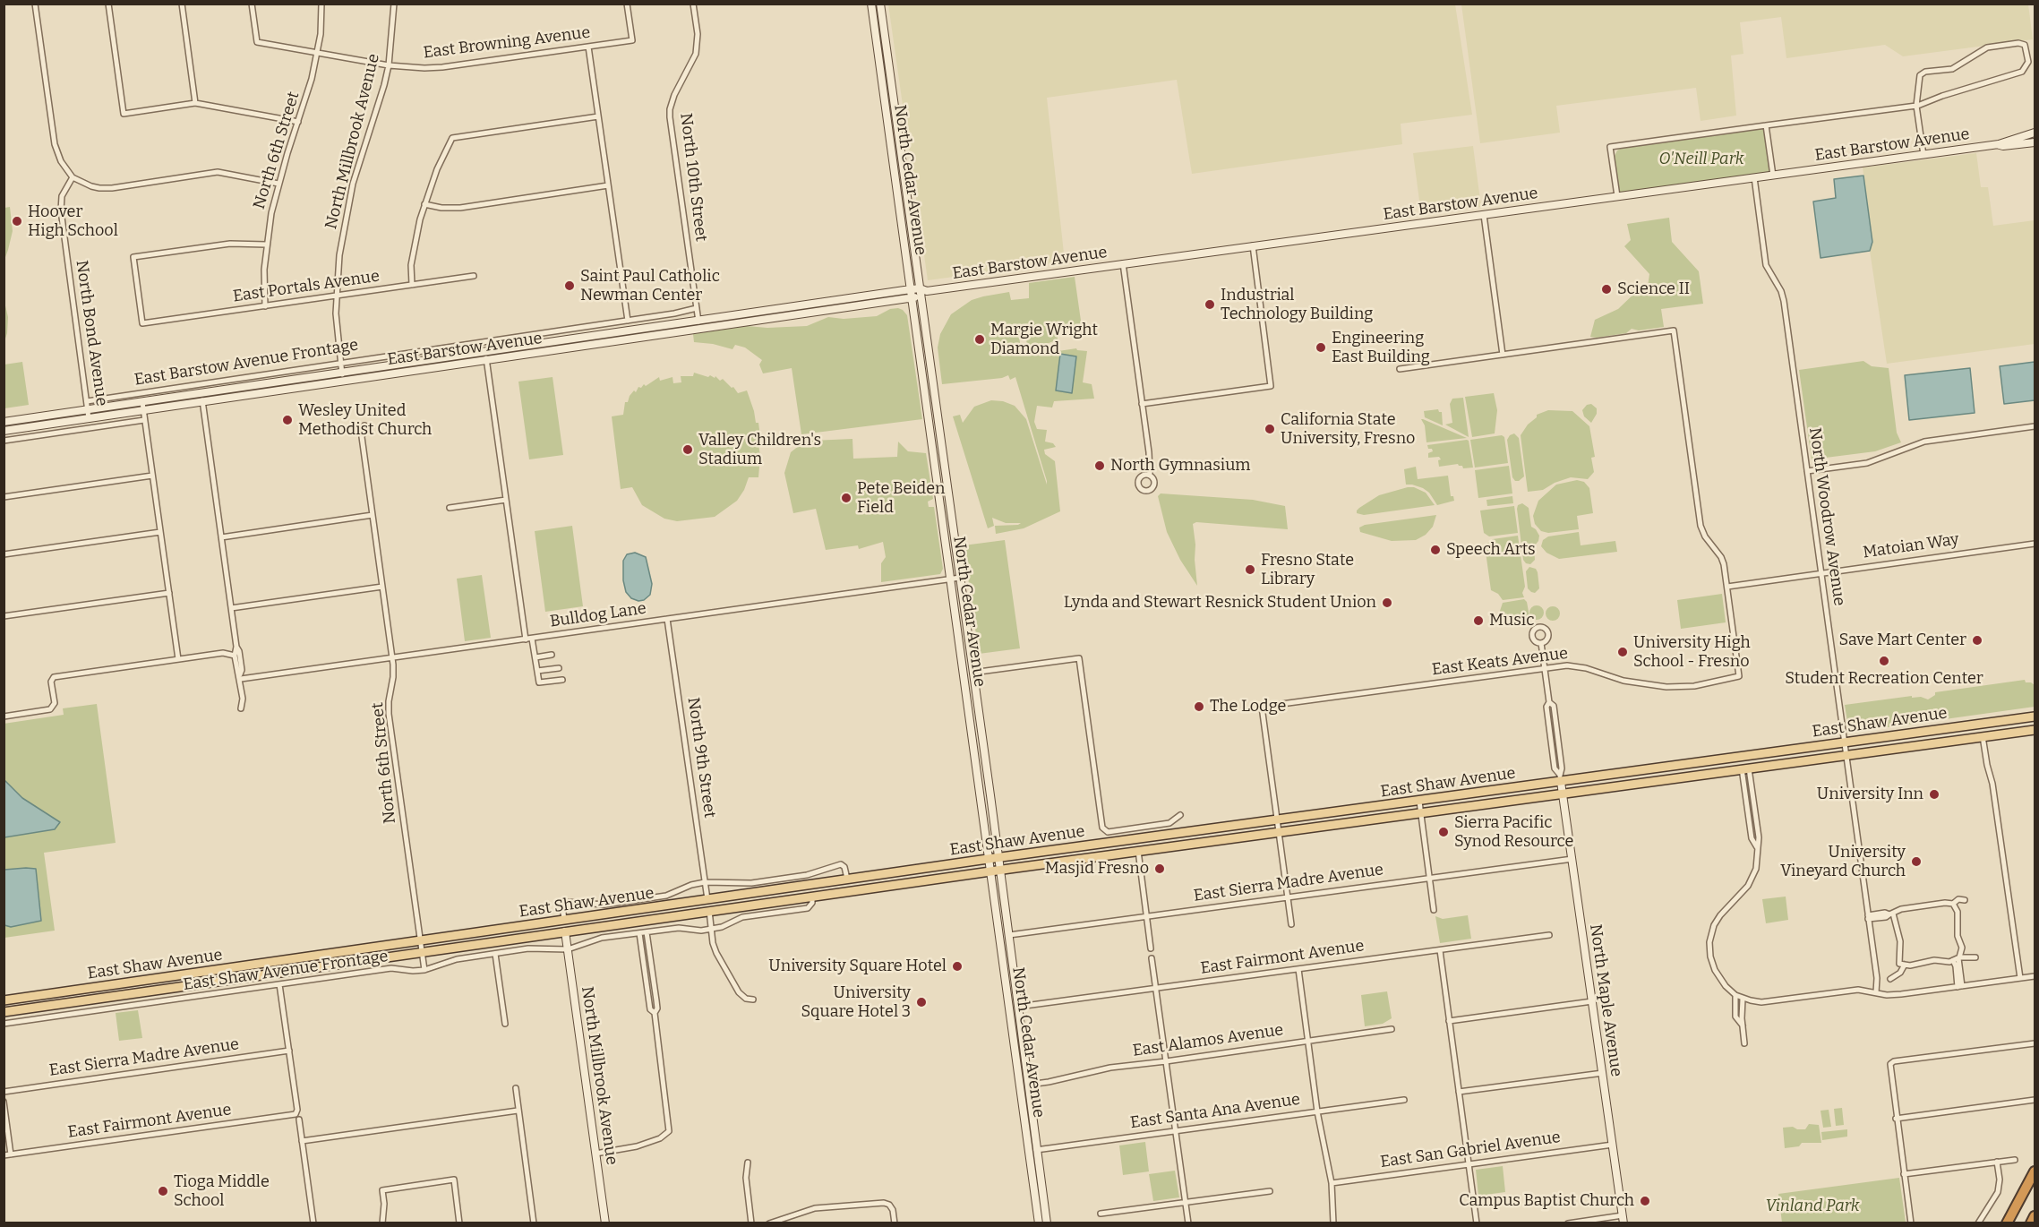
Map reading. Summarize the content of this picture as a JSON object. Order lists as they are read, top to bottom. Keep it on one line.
{"streets":{"main road":["North Millbrook Avenue","East Barstow Avenue","North Cedar Avenue","East Shaw Avenue","North Maple Avenue"],"street":["East Browning Avenue","North 6th Street","North 10th Street","East Portals Avenue","North Bond Avenue","East Barstow Avenue Frontage","North Woodrow Avenue","Matoian Way","Bulldog Lane","East Keats Avenue","North 9th Street","East Sierra Madre Avenue","East Fairmont Avenue","East Shaw Avenue Frontage","East Alamos Avenue","East Santa Ana Avenue","East San Gabriel Avenue"]},"crossings":[["East Browning Avenue","North Millbrook Avenue"],["East Browning Avenue","North 6th Street"],["North Millbrook Avenue","East Barstow Avenue"],["North Millbrook Avenue","East Portals Avenue"],["North Millbrook Avenue","East Barstow Avenue Frontage"],["North Millbrook Avenue","East Shaw Avenue"],["North Millbrook Avenue","East Shaw Avenue Frontage"],["East Barstow Avenue","North 10th Street"],["East Barstow Avenue","North Cedar Avenue"],["East Barstow Avenue","North Bond Avenue"],["East Barstow Avenue","North Woodrow Avenue"],["North 6th Street","East Portals Avenue"],["North 6th Street","Bulldog Lane"],["North 6th Street","East Shaw Avenue"],["North 6th Street","East Shaw Avenue Frontage"],["North 10th Street","East Barstow Avenue Frontage"],["North Cedar Avenue","Bulldog Lane"],["North Cedar Avenue","East Shaw Avenue"],["North Cedar Avenue","East Sierra Madre Avenue"],["North Cedar Avenue","East Fairmont Avenue"],["North Cedar Avenue","East Alamos Avenue"],["North Cedar Avenue","East Santa Ana Avenue"],["North Bond Avenue","East Barstow Avenue Frontage"],["North Woodrow Avenue","Matoian Way"],["North Woodrow Avenue","East Shaw Avenue"],["Matoian Way","East Keats Avenue"],["Bulldog Lane","North 9th Street"],["East Keats Avenue","East Shaw Avenue"],["East Shaw Avenue","North 9th Street"],["East Shaw Avenue","East Shaw Avenue Frontage"],["East Shaw Avenue","North Maple Avenue"],["East Sierra Madre Avenue","East Fairmont Avenue"],["East Sierra Madre Avenue","North Maple Avenue"],["North Maple Avenue","East San Gabriel Avenue"]],"parks":["O'Neill Park","Vinland Park"],"places":["Hoover High School","Saint Paul Catholic Newman Center","Science II","Industrial Technology Building","Margie Wright Diamond","Engineering East Building","Wesley United Methodist Church","California State University, Fresno","Valley Children's Stadium","North Gymnasium","Pete Beiden Field","Speech Arts","Fresno State Library","Lynda and Stewart Resnick Student Union","Music","Save Mart Center","University High School - Fresno","Student Recreation Center","The Lodge","University Inn","Sierra Pacific Synod Resource","University Vineyard Church","Masjid Fresno","University Square Hotel","University Square Hotel 3","Tioga Middle School","Campus Baptist Church"]}
